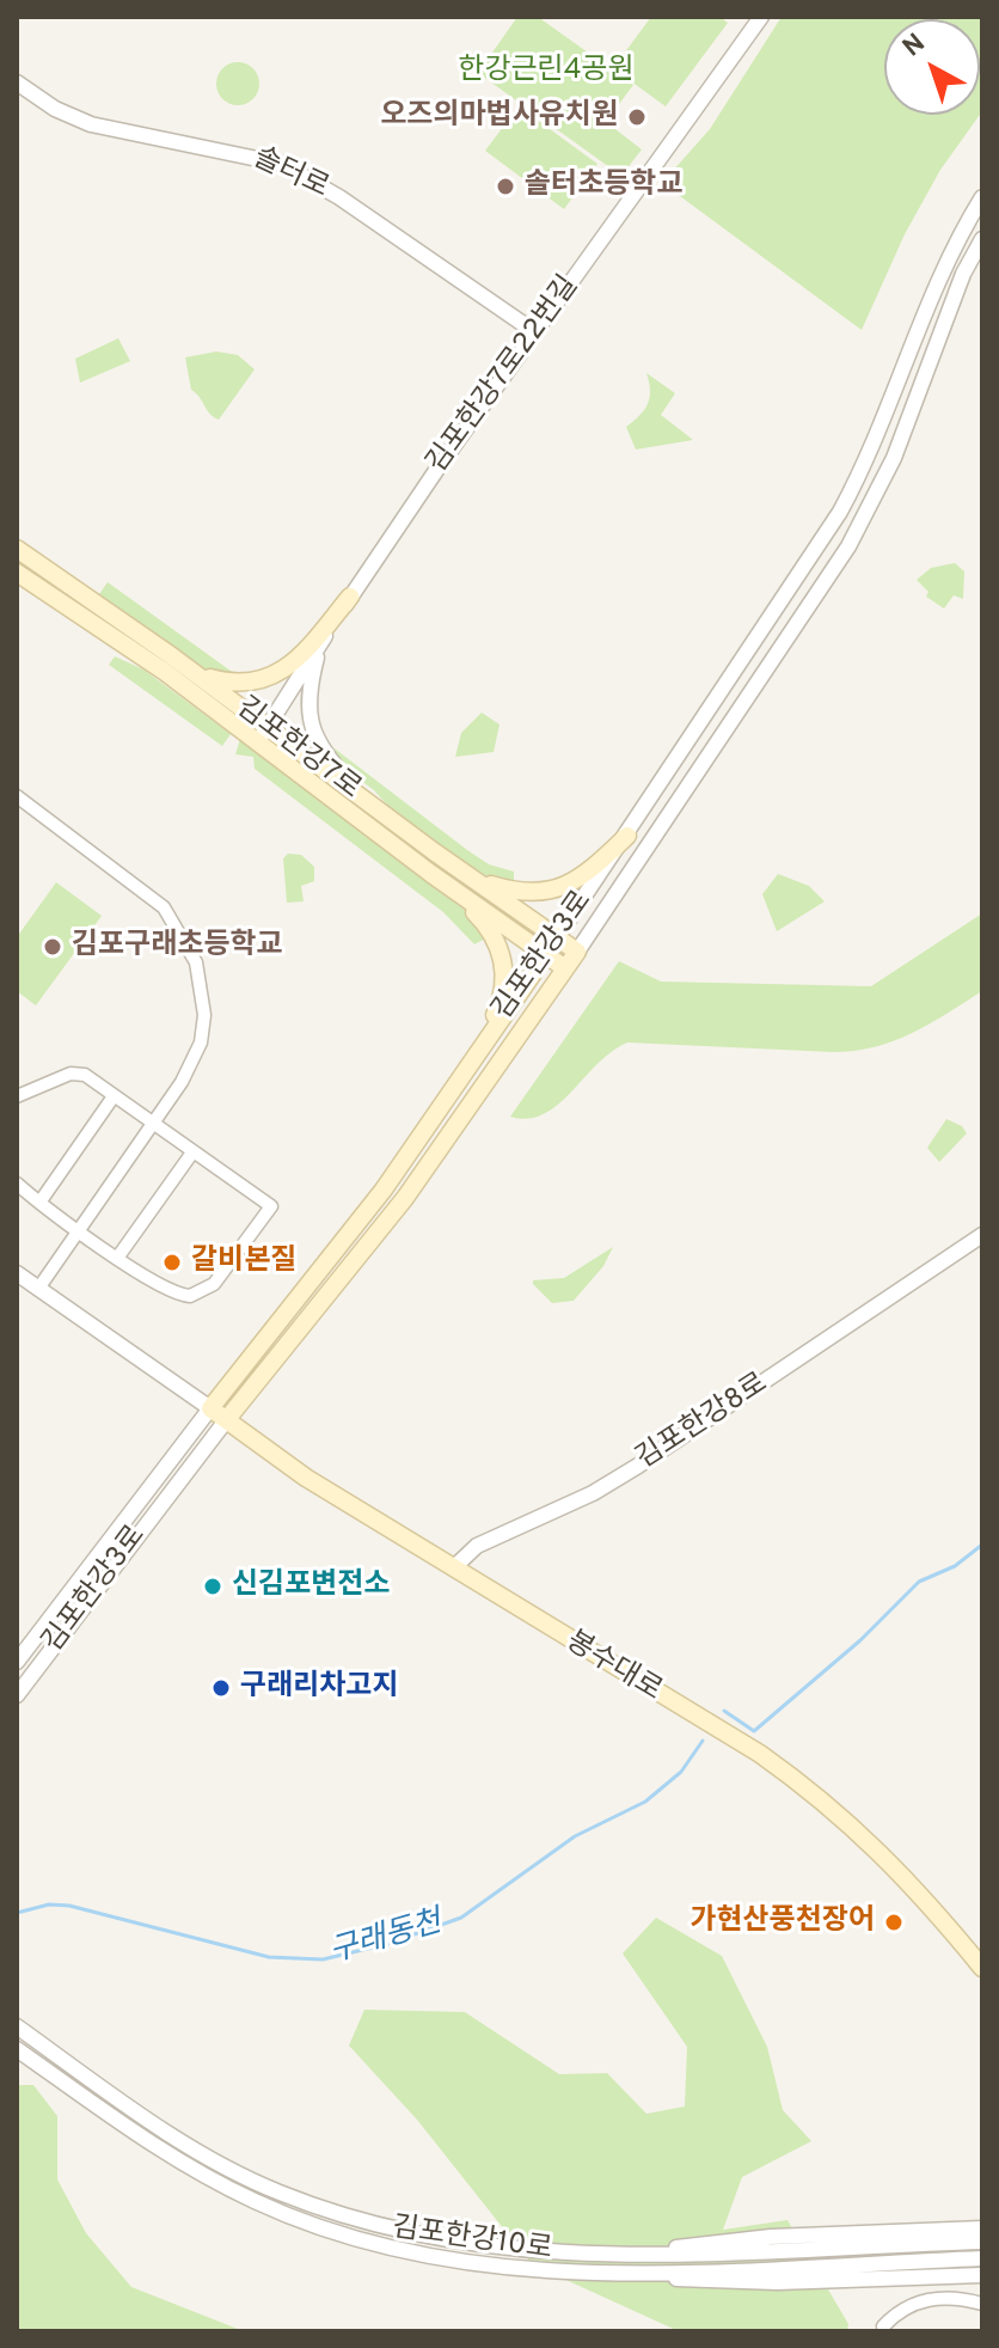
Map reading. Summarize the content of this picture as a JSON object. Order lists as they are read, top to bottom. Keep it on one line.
{"streets":{"main road":["김포한강7로","김포한강3로","봉수대로"],"street":["솔터로","김포한강7로22번길","김포한강8로","김포한강10로"]},"crossings":[["솔터로","김포한강7로22번길"],["김포한강7로22번길","김포한강7로"],["김포한강7로","김포한강3로"],["김포한강3로","봉수대로"],["김포한강8로","봉수대로"]],"water":["구래동천"],"parks":["한강근린4공원"],"places":["오즈의마법사유치원","솔터초등학교","김포구래초등학교","갈비본질","신김포변전소","구래리차고지","가현산풍천장어"],"north":"top left"}
